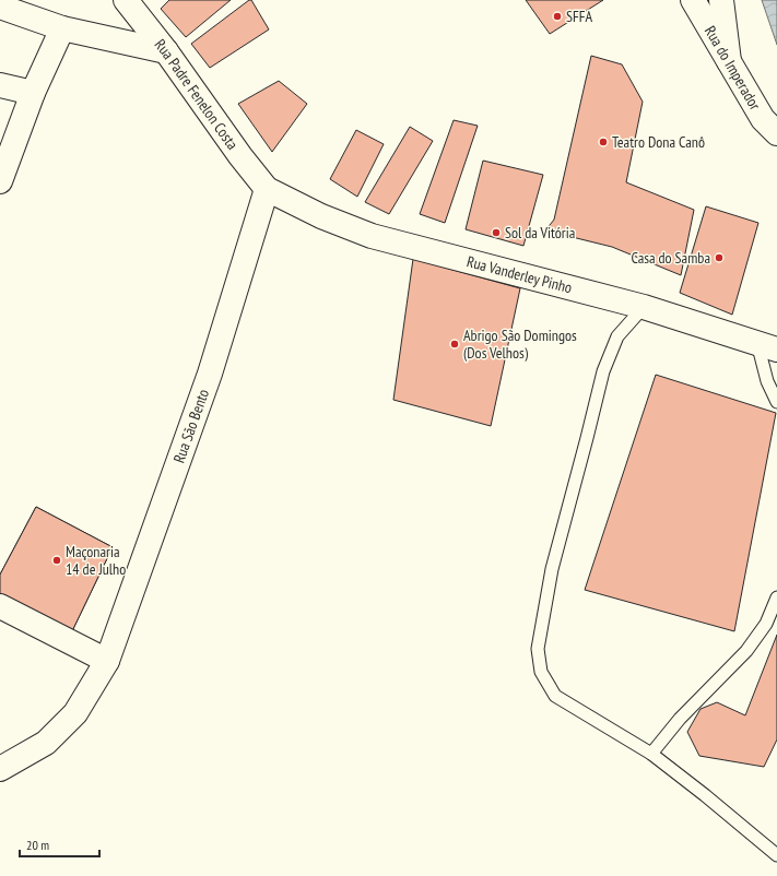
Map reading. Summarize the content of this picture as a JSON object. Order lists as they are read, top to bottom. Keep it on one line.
{"streets":{"main road":["Rua do Imperador","Rua Padre Fenelon Costa","Rua Vanderley Pinho","Rua São Bento"]},"crossings":[["Rua Padre Fenelon Costa","Rua Vanderley Pinho"],["Rua Padre Fenelon Costa","Rua São Bento"],["Rua Vanderley Pinho","Rua São Bento"]],"places":["SFFA","Teatro Dona Canô","Sol da Vitória","Casa do Samba","Abrigo São Domingos (Dos Velhos)","Maçonaria 14 de Julho"],"scale_bar":"20 m"}
